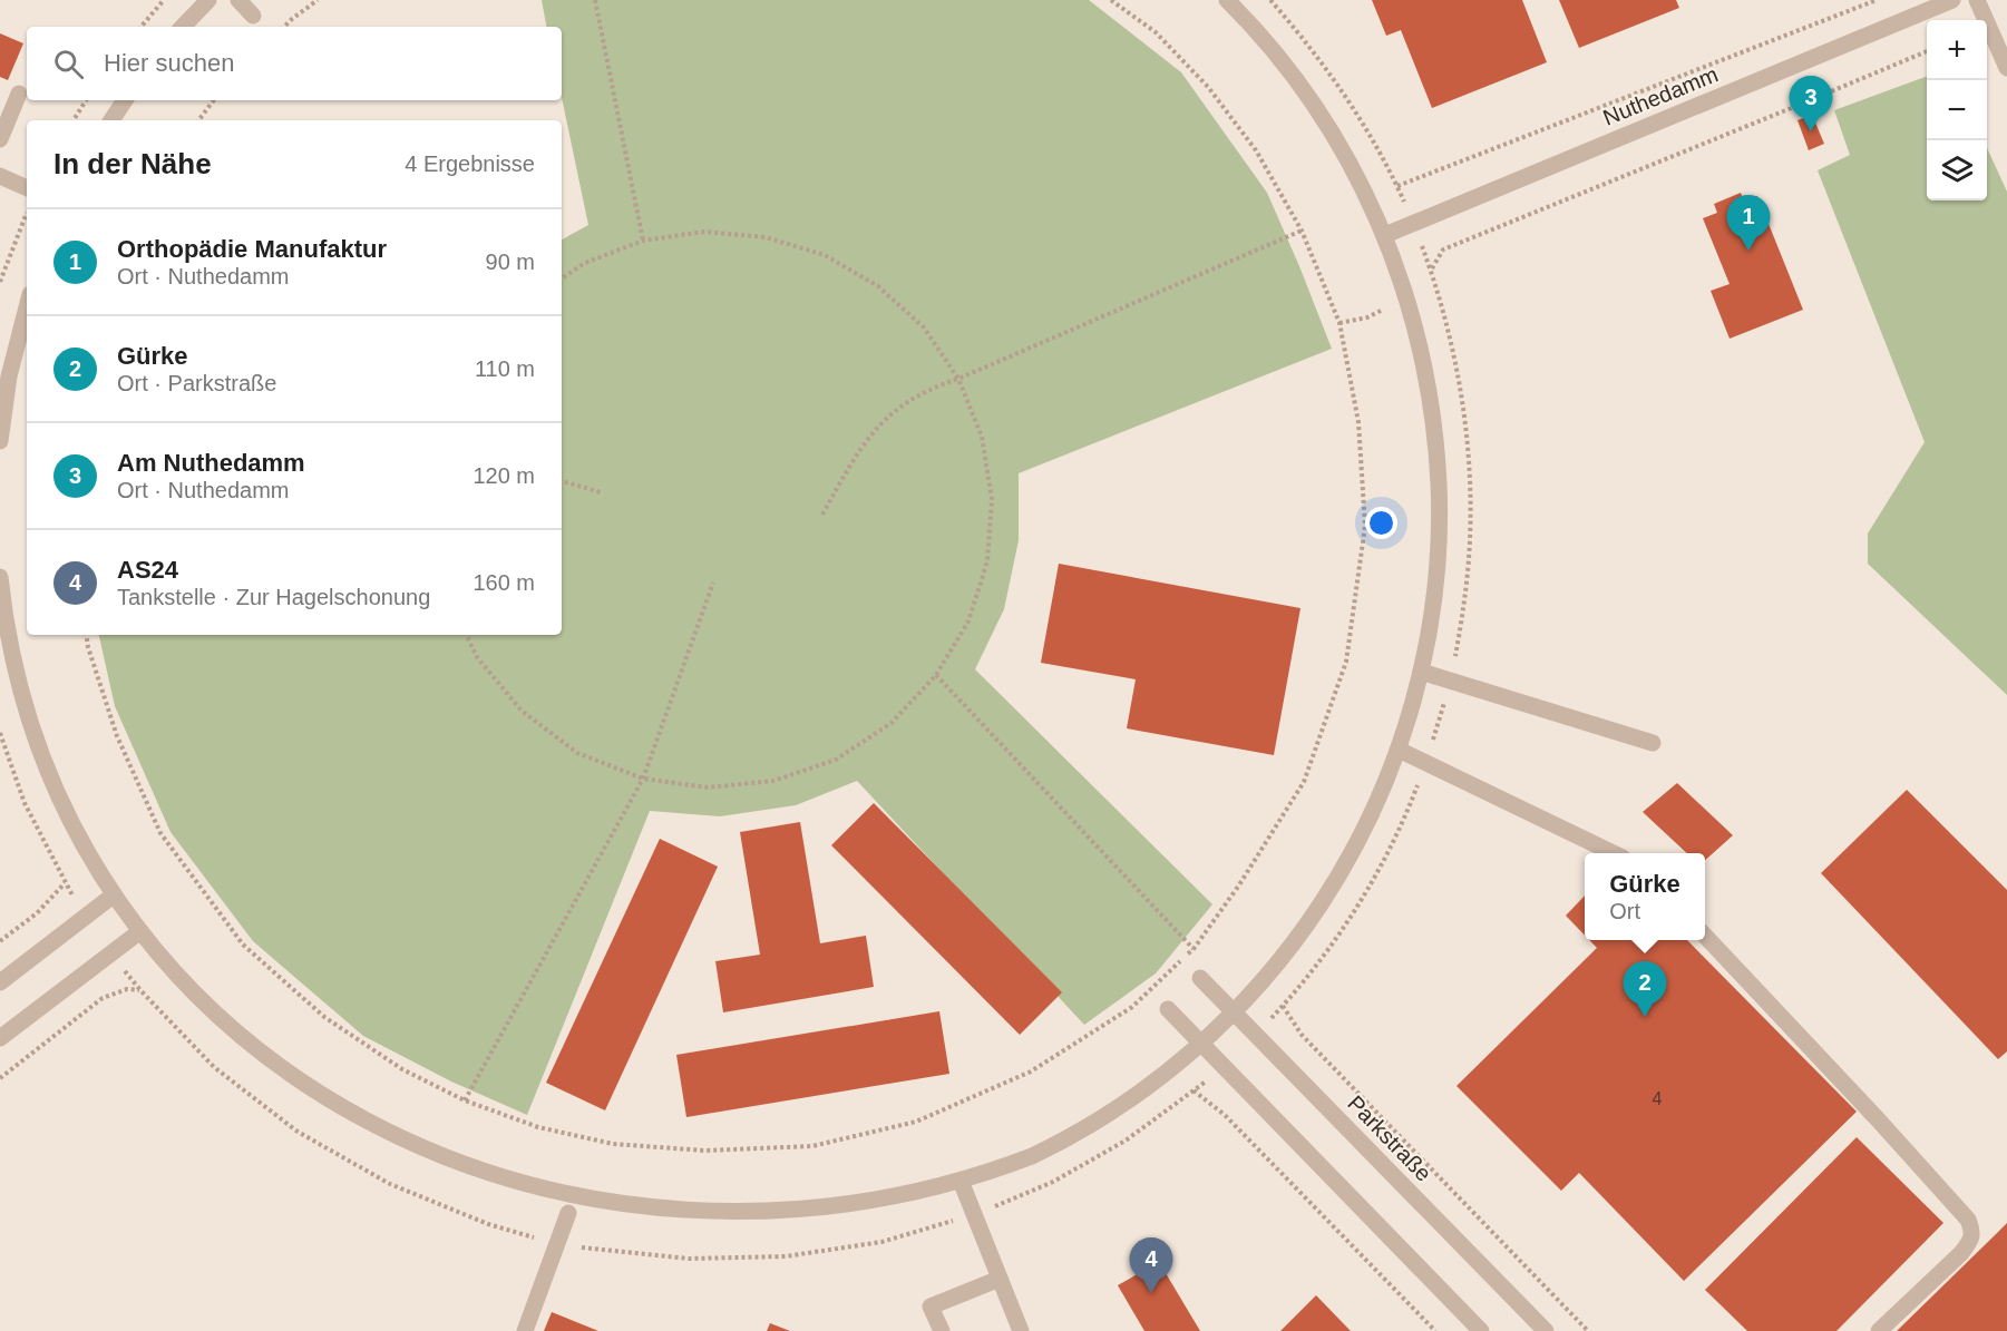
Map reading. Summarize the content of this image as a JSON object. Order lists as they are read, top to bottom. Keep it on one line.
{"streets":{"street":["Nuthedamm","Parkstraße"]},"house_numbers":["4"],"page":{"map_buttons":["+","−"],"search":"Hier suchen","pins":["3","1","2","4"],"heading":["In der Nähe","4 Ergebnisse"],"list":[{"mark":"1","name":"Orthopädie Manufaktur","note":"Ort · Nuthedamm","value":"90 m"},{"mark":"2","name":"Gürke","note":"Ort · Parkstraße","value":"110 m"},{"mark":"3","name":"Am Nuthedamm","note":"Ort · Nuthedamm","value":"120 m"},{"mark":"4","name":"AS24","note":"Tankstelle · Zur Hagelschonung","value":"160 m"}],"popup":["Gürke","Ort"]}}
